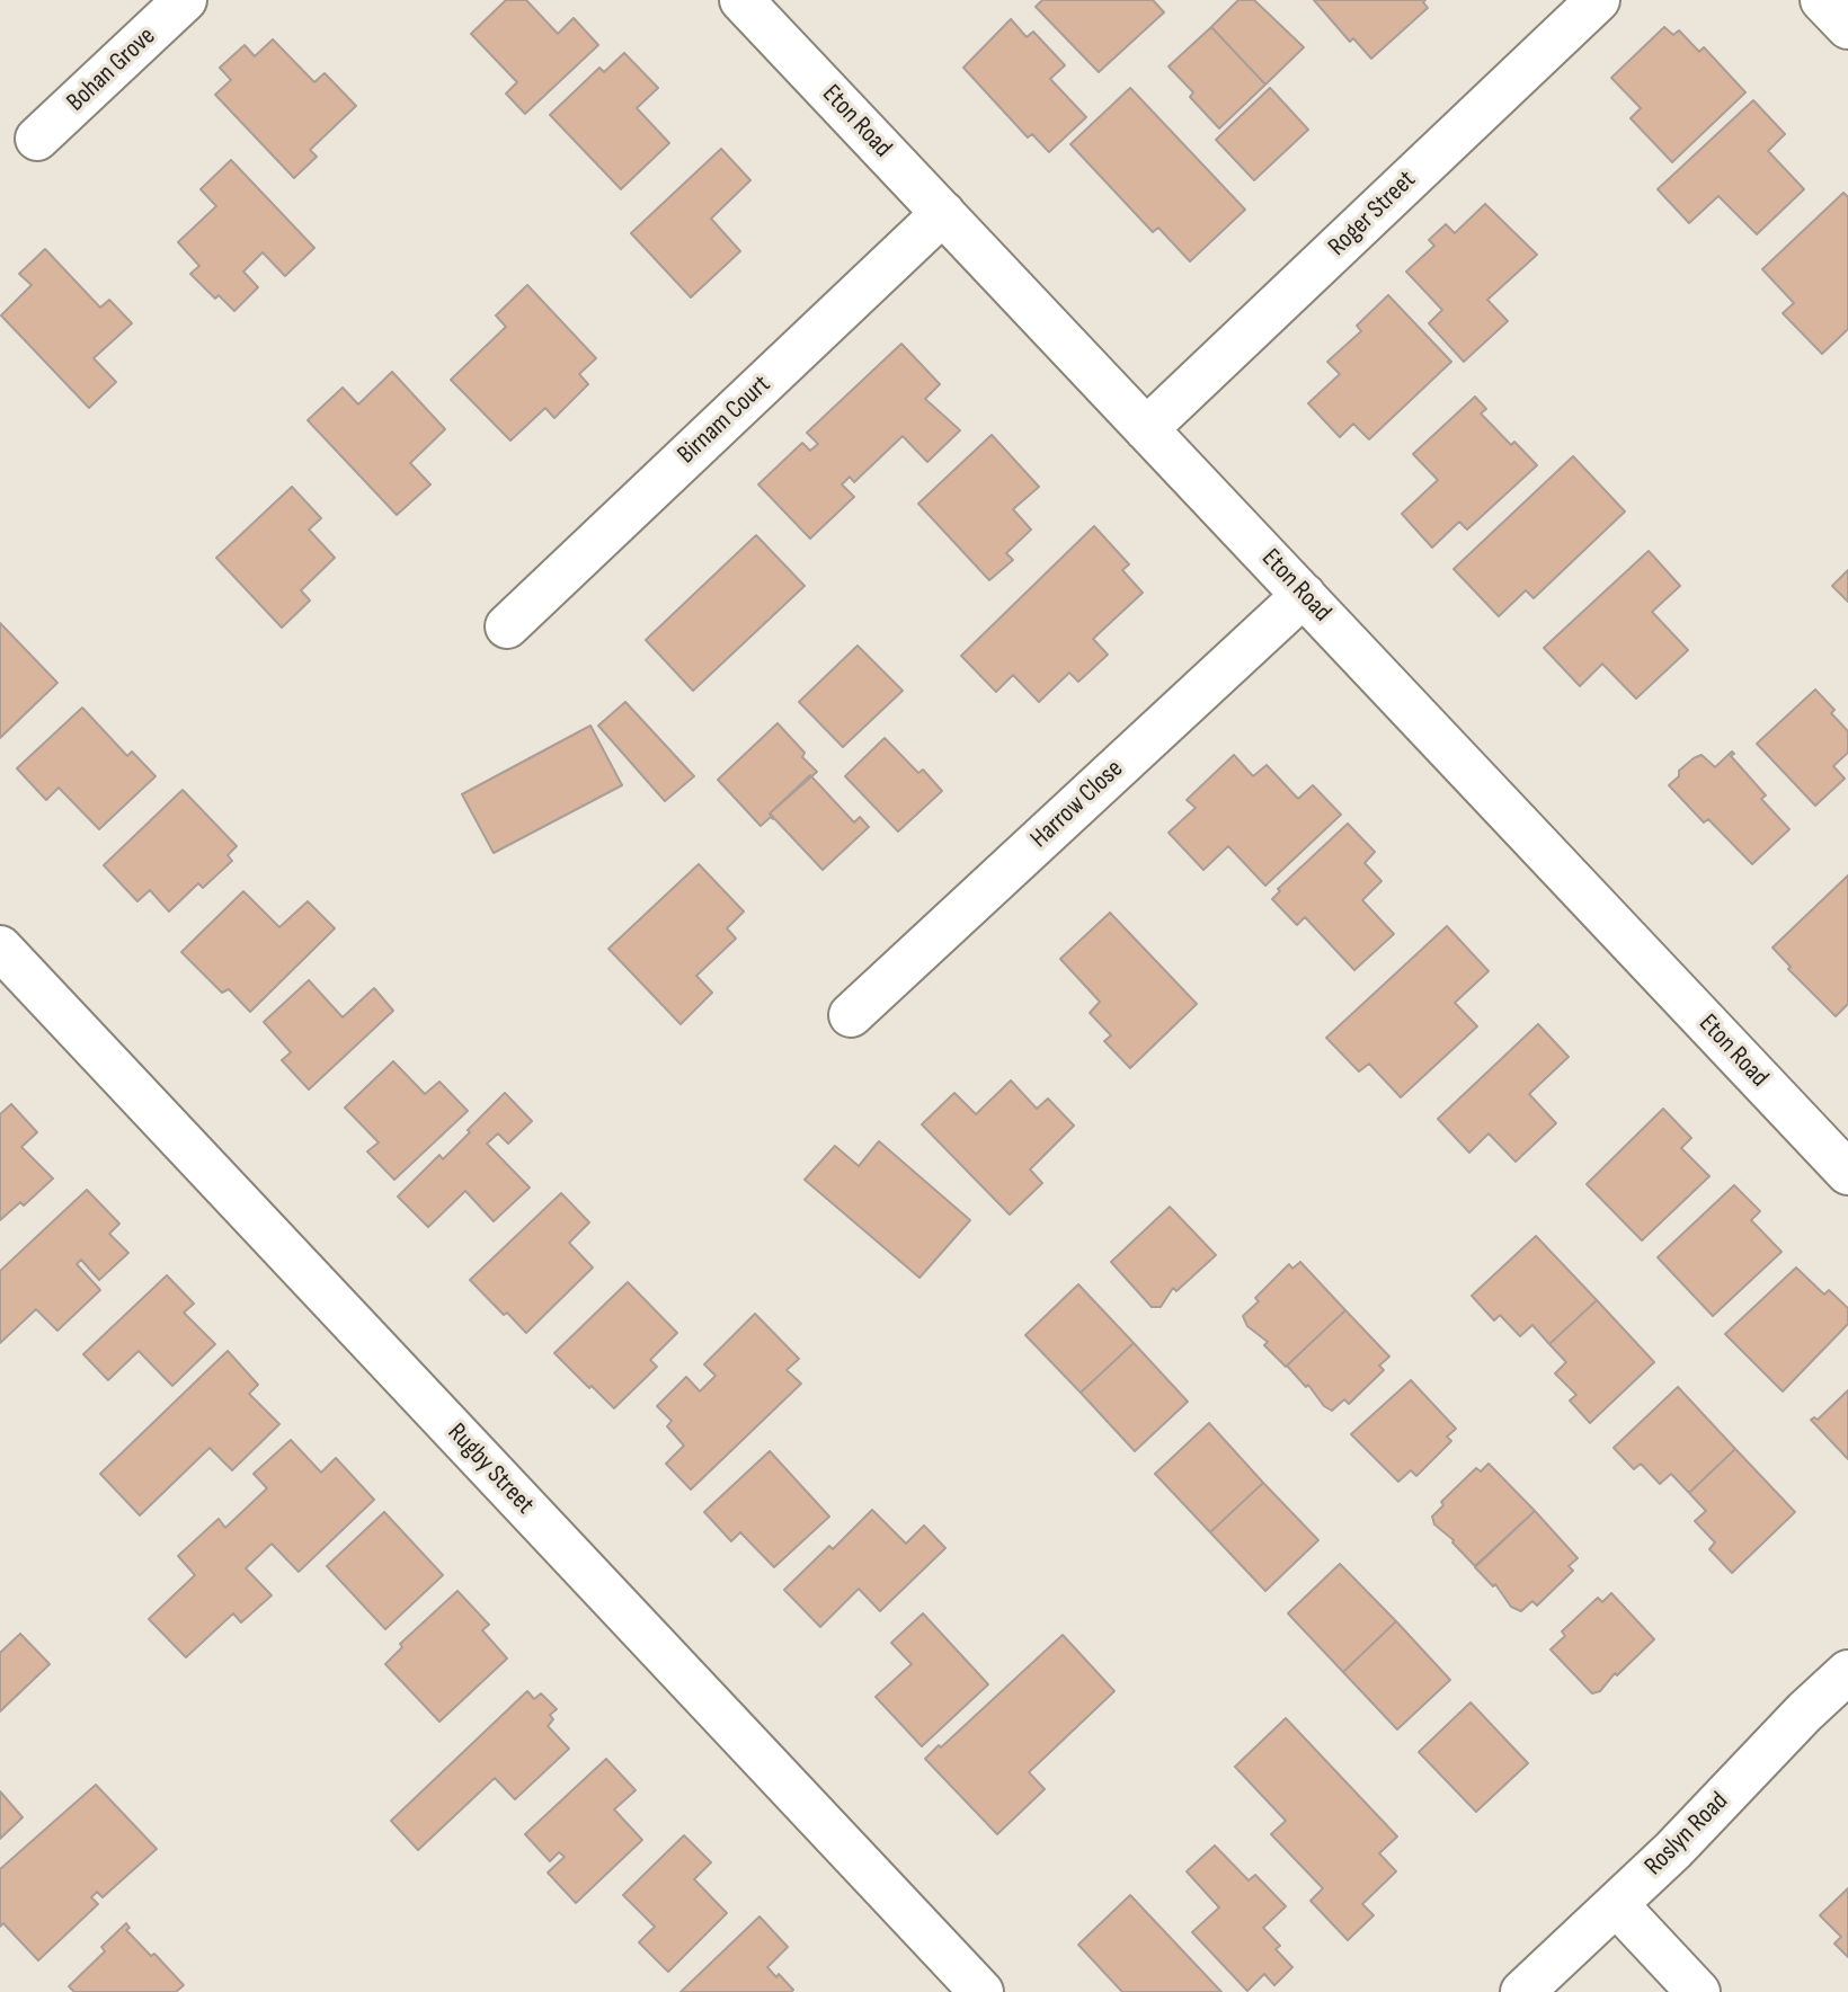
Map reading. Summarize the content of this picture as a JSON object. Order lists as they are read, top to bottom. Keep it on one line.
{"streets":{"street":["Bohan Grove","Eton Road","Roger Street","Birnam Court","Harrow Close","Rugby Street","Roslyn Road"]},"crossings":[["Eton Road","Roger Street"],["Eton Road","Birnam Court"],["Eton Road","Harrow Close"]]}
